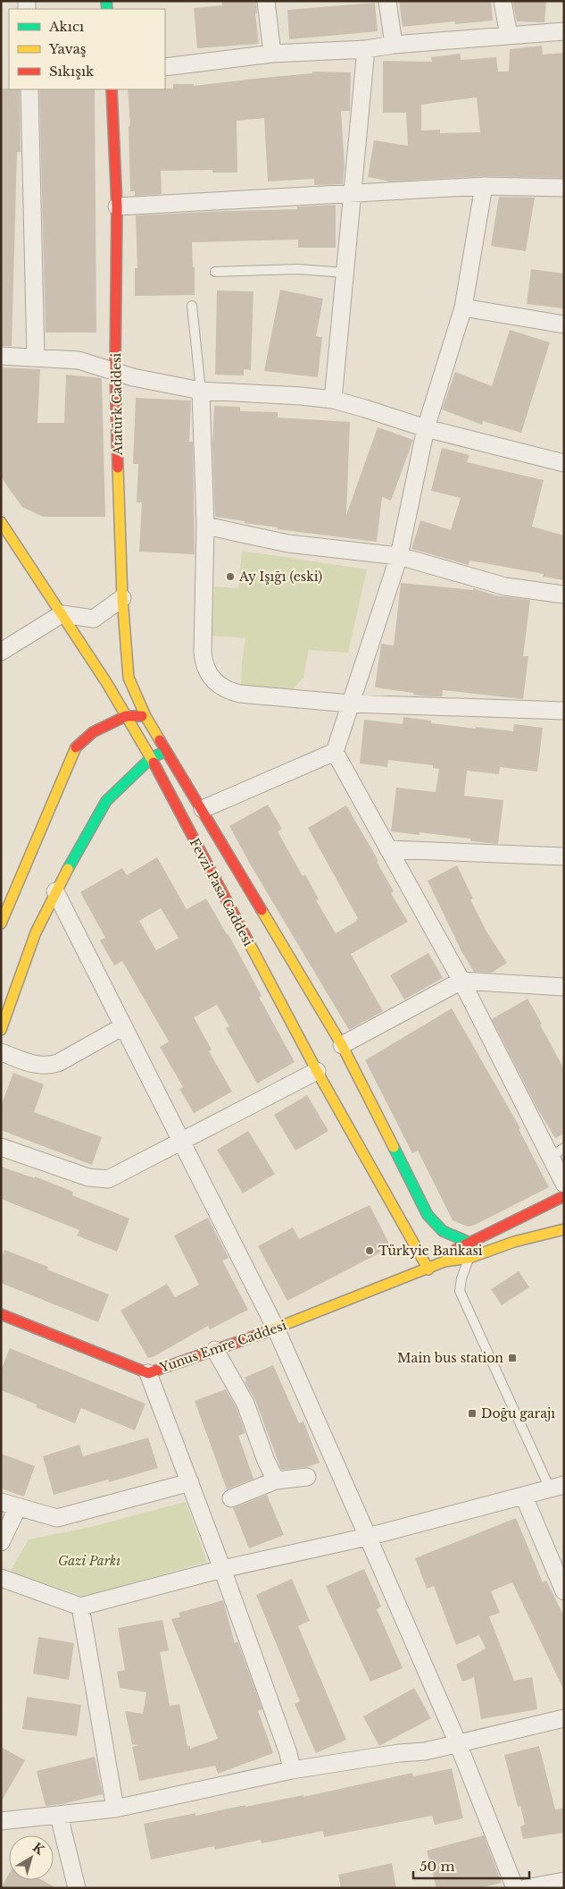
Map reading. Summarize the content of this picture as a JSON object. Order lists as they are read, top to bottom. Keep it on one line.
{"streets":{"street":["Atatürk Caddesi","Fevzi Pasa Caddesi","Yunus Emre Caddesi"]},"crossings":[["Atatürk Caddesi","Fevzi Pasa Caddesi"],["Fevzi Pasa Caddesi","Yunus Emre Caddesi"]],"parks":["Gazi Parkı"],"places":{"other":["Ay Işığı (eski)","Türkyie Bankasi"],"transit":["Main bus station","Doğu garajı"]},"legend":["Akıcı","Yavaş","Sıkışık"],"scale_bar":"50 m","north":"top right"}
